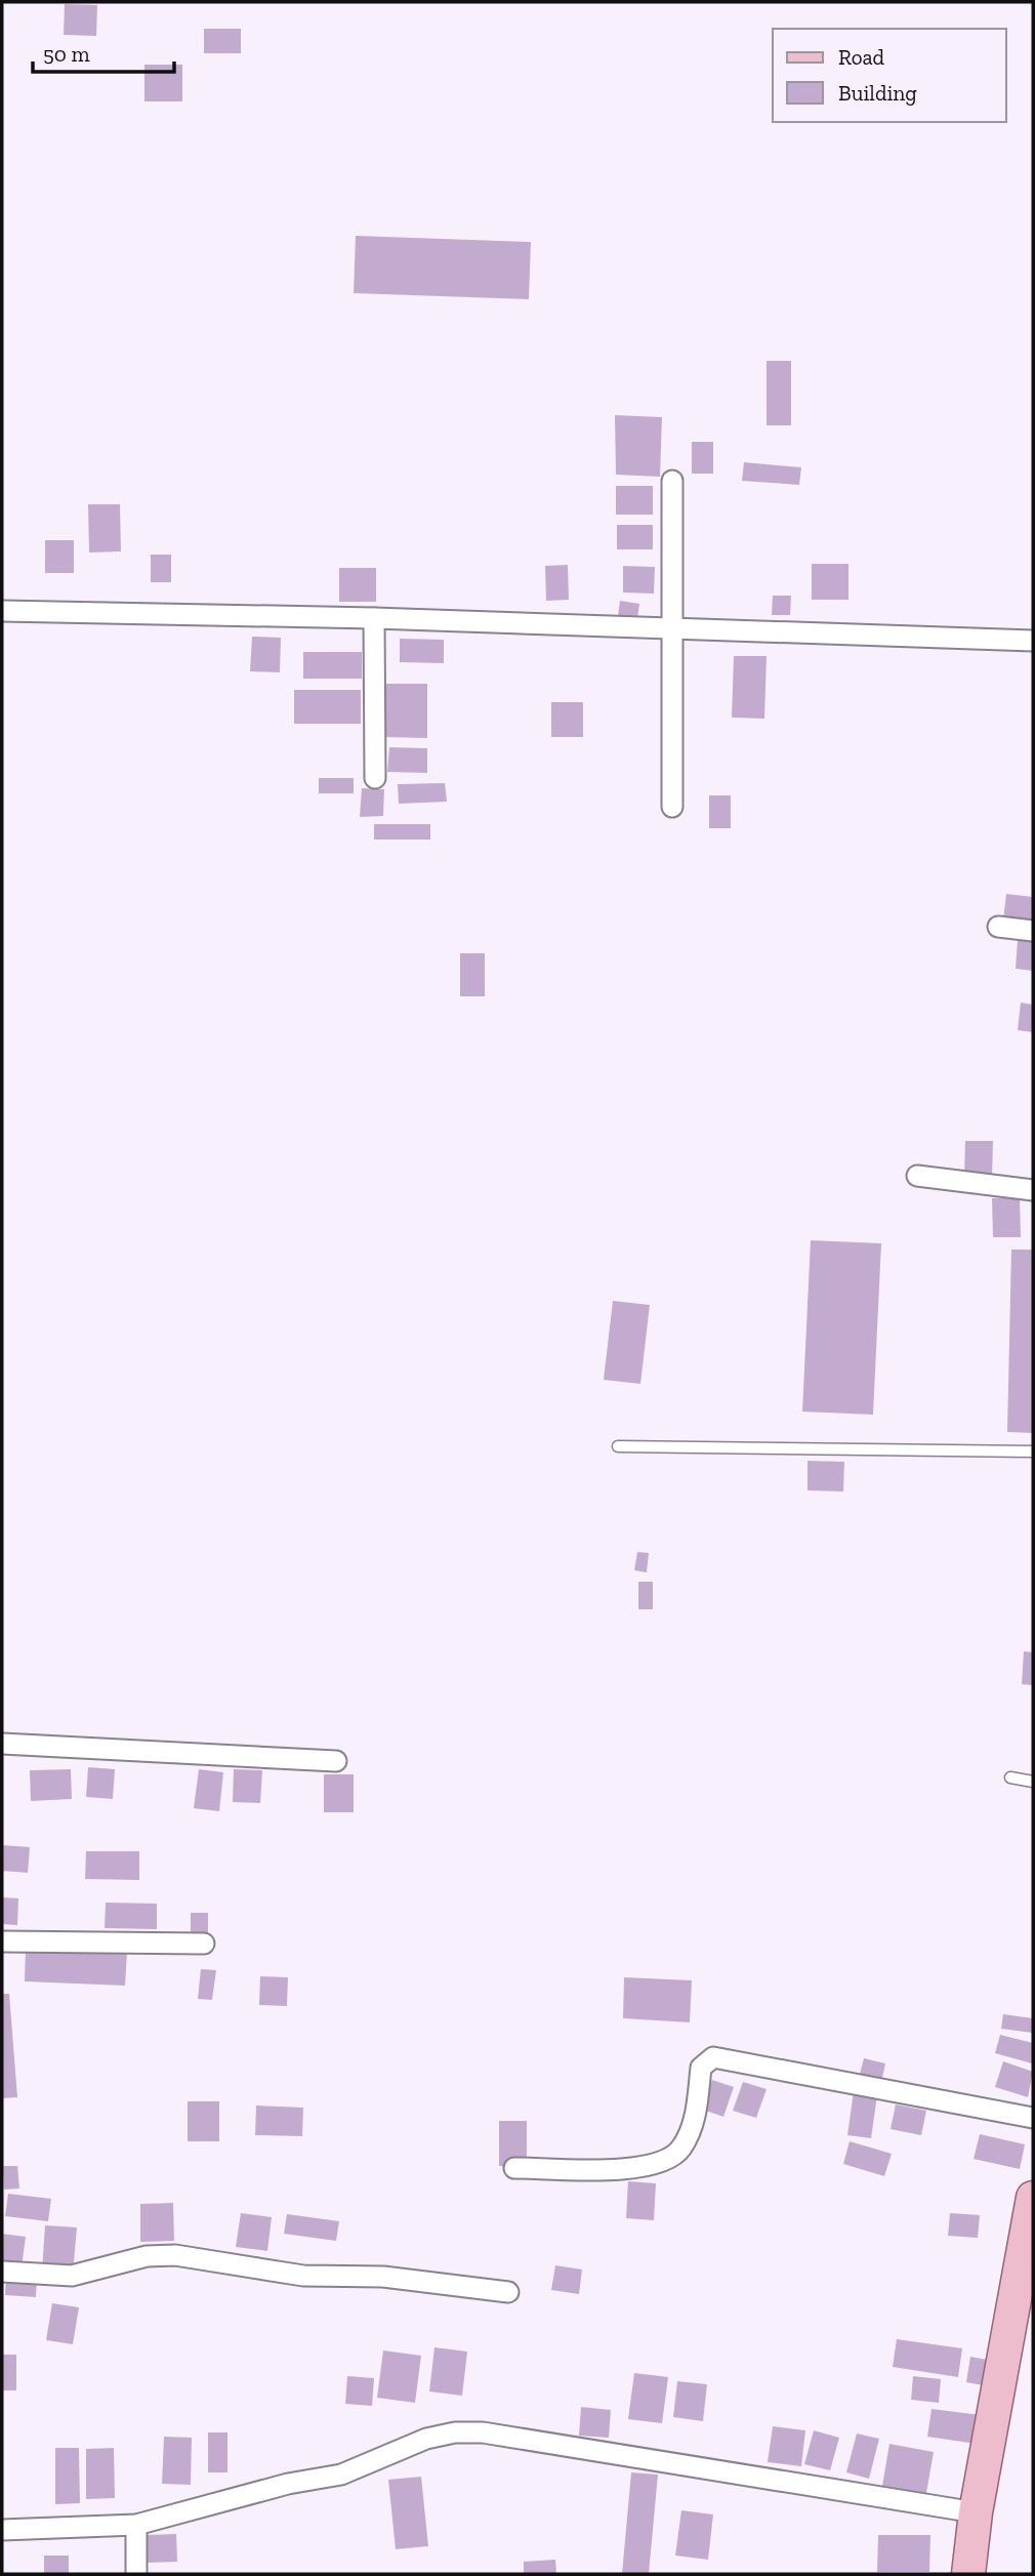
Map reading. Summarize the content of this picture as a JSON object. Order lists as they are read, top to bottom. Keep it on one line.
{"legend":["Road","Building"],"scale_bar":"50 m"}
